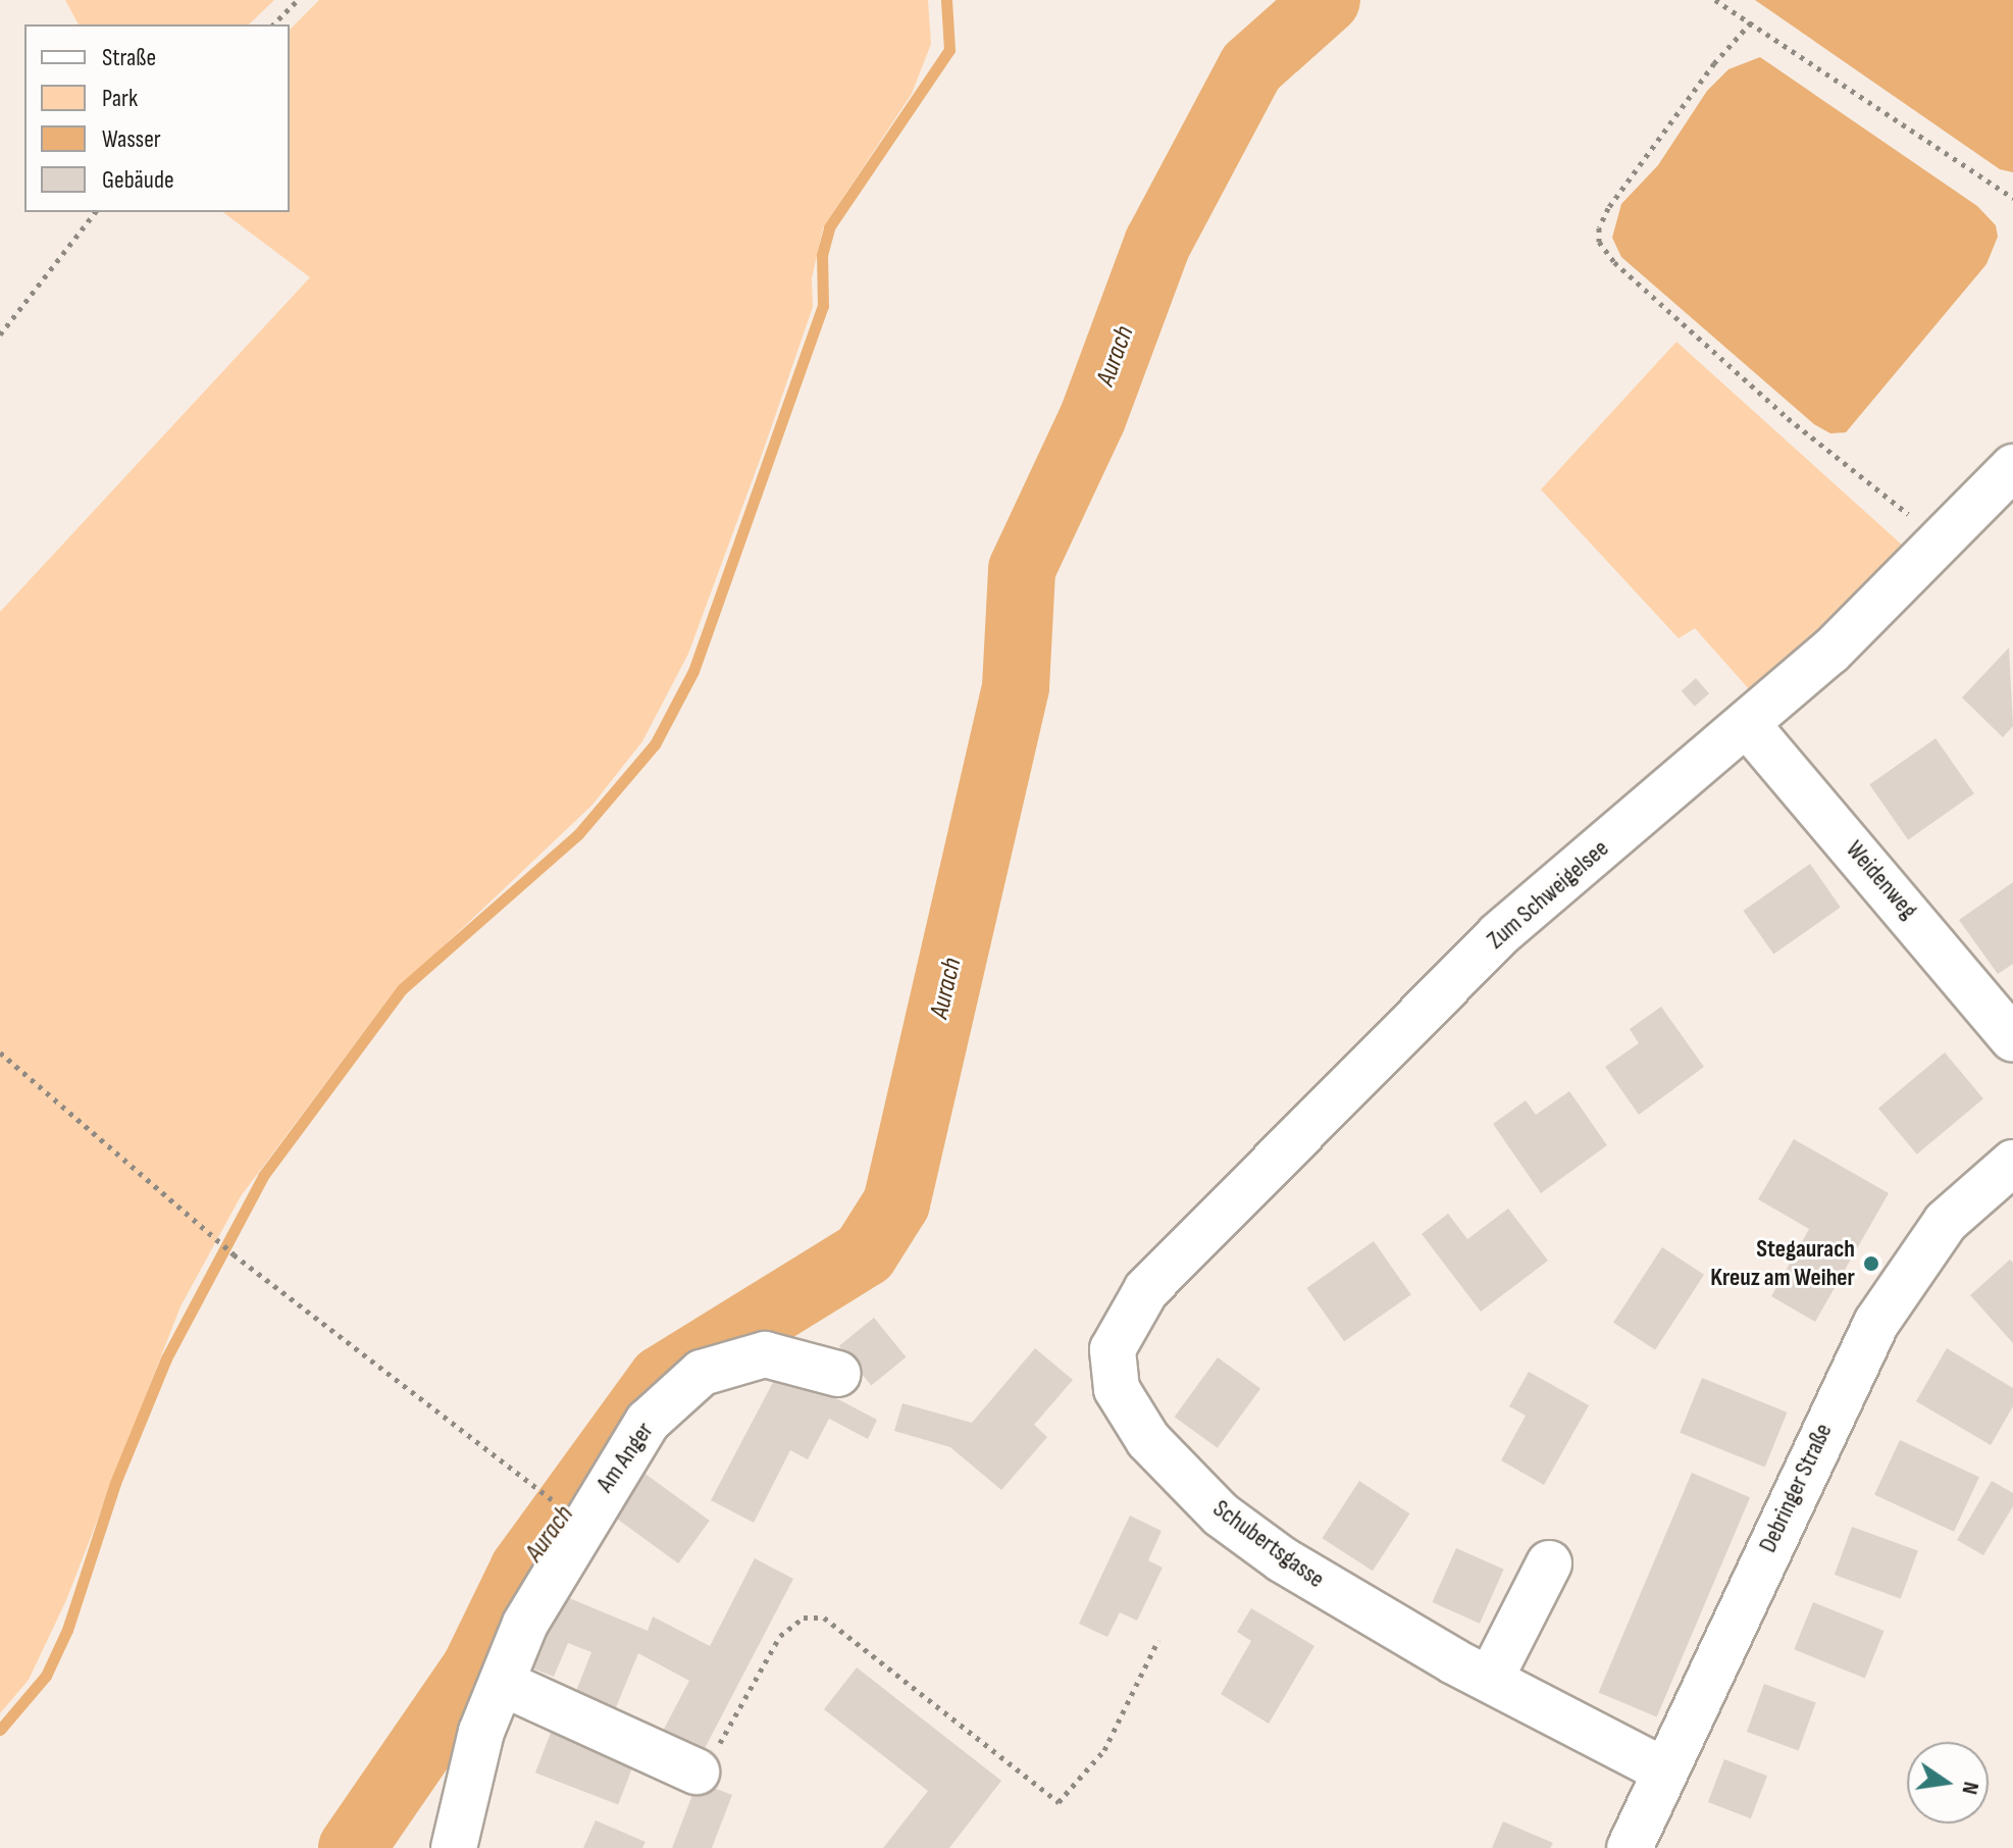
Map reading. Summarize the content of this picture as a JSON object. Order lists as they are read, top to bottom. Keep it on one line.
{"streets":{"street":["Weidenweg","Zum Schweigelsee","Am Anger","Debringer Straße","Schubertsgasse"]},"crossings":[["Weidenweg","Zum Schweigelsee"],["Zum Schweigelsee","Schubertsgasse"],["Debringer Straße","Schubertsgasse"]],"water":["Aurach"],"places":["Stegaurach Kreuz am Weiher"],"legend":["Straße","Park","Wasser","Gebäude"],"north":"right"}
